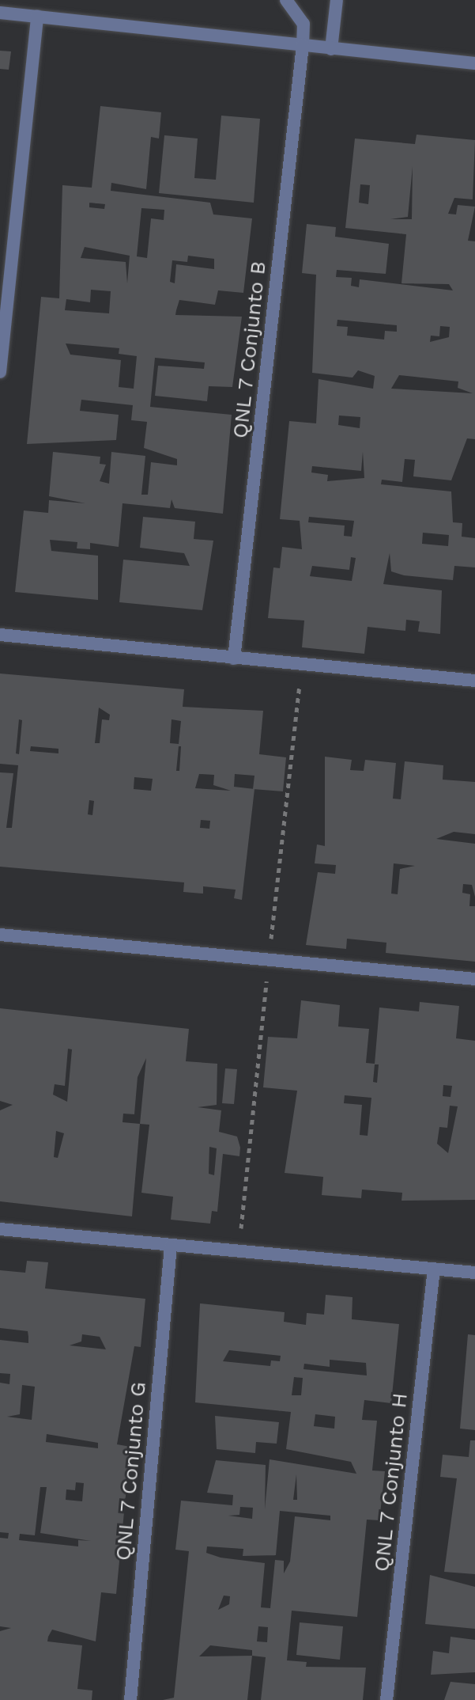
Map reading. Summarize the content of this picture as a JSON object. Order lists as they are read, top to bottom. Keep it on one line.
{"streets":{"street":["QNL 7 Conjunto B","QNL 7 Conjunto G","QNL 7 Conjunto H"]}}
